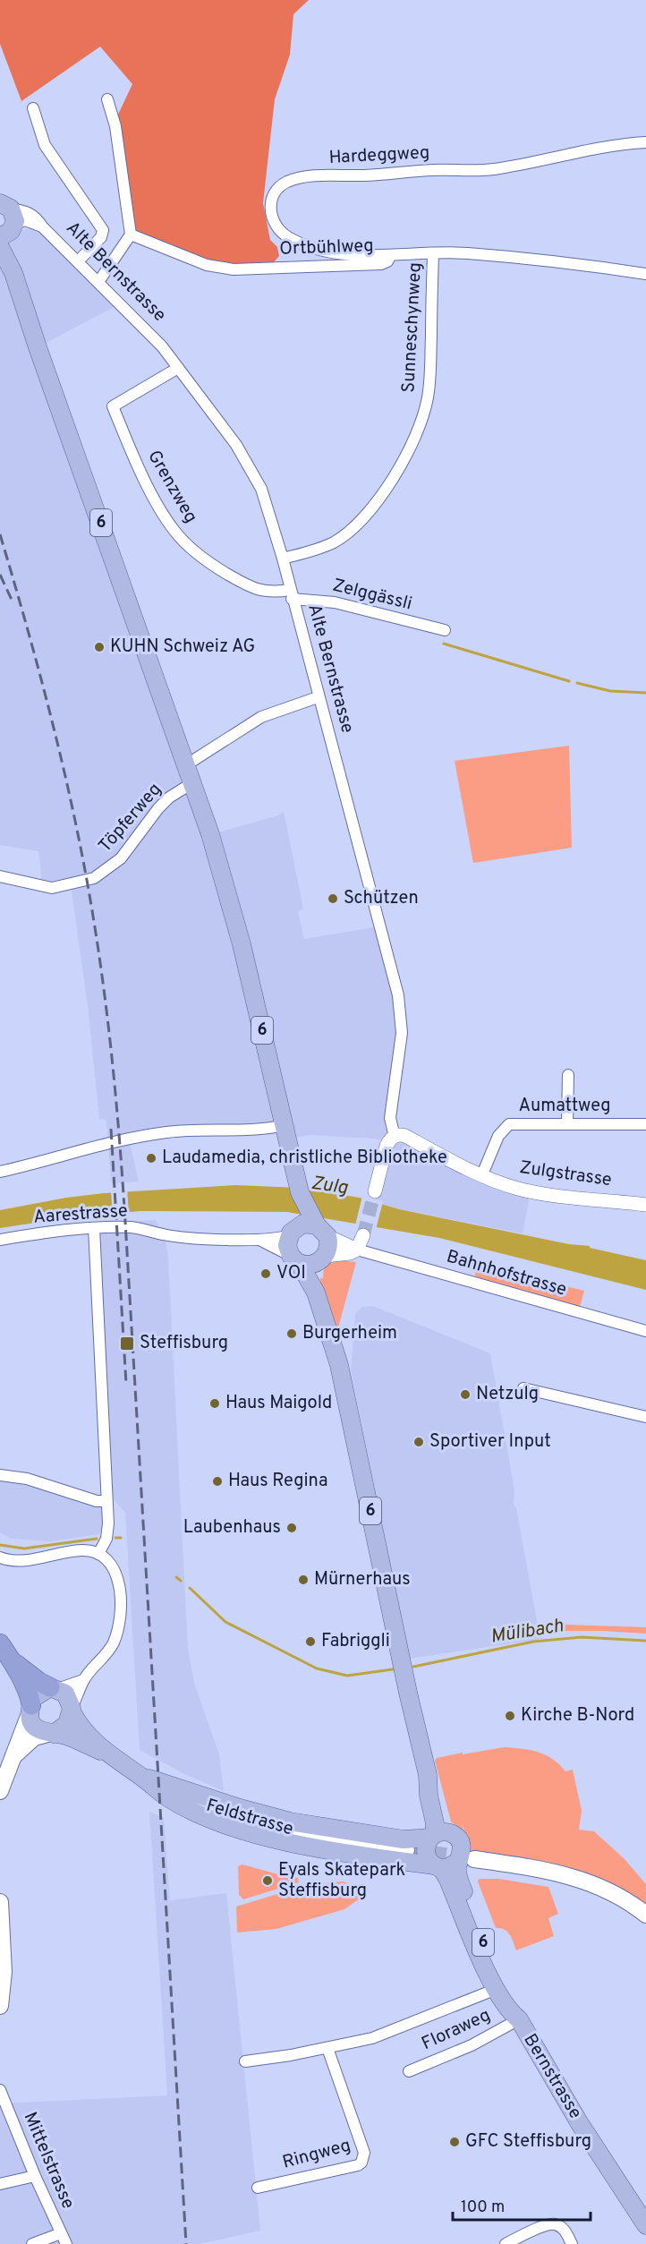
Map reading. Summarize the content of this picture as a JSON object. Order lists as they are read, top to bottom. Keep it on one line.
{"streets":{"main road":["6","Feldstrasse","Bernstrasse"],"street":["Hardeggweg","Ortbühlweg","Alte Bernstrasse","Sunneschynweg","Grenzweg","Zelggässli","Töpferweg","Aumattweg","Zulgstrasse","Aarestrasse","Bahnhofstrasse","Floraweg","Ringweg","Mittelstrasse"]},"crossings":[["Hardeggweg","Ortbühlweg"],["Ortbühlweg","Sunneschynweg"],["Alte Bernstrasse","Sunneschynweg"],["Alte Bernstrasse","Grenzweg"],["Alte Bernstrasse","6"],["Alte Bernstrasse","Zelggässli"],["Alte Bernstrasse","Zulgstrasse"],["Grenzweg","Zelggässli"],["6","Töpferweg"],["6","Floraweg"],["6","Bernstrasse"],["Aumattweg","Zulgstrasse"],["Floraweg","Bernstrasse"]],"water":["Zulg","Mülibach"],"places":{"other":["KUHN Schweiz AG","Schützen","Laudamedia, christliche Bibliotheke","VOI","Burgerheim","Netzulg","Haus Maigold","Sportiver Input","Haus Regina","Laubenhaus","Mürnerhaus","Fabriggli","Kirche B-Nord","Eyals Skatepark Steffisburg","GFC Steffisburg"],"transit":["Steffisburg"]},"scale_bar":"100 m"}
